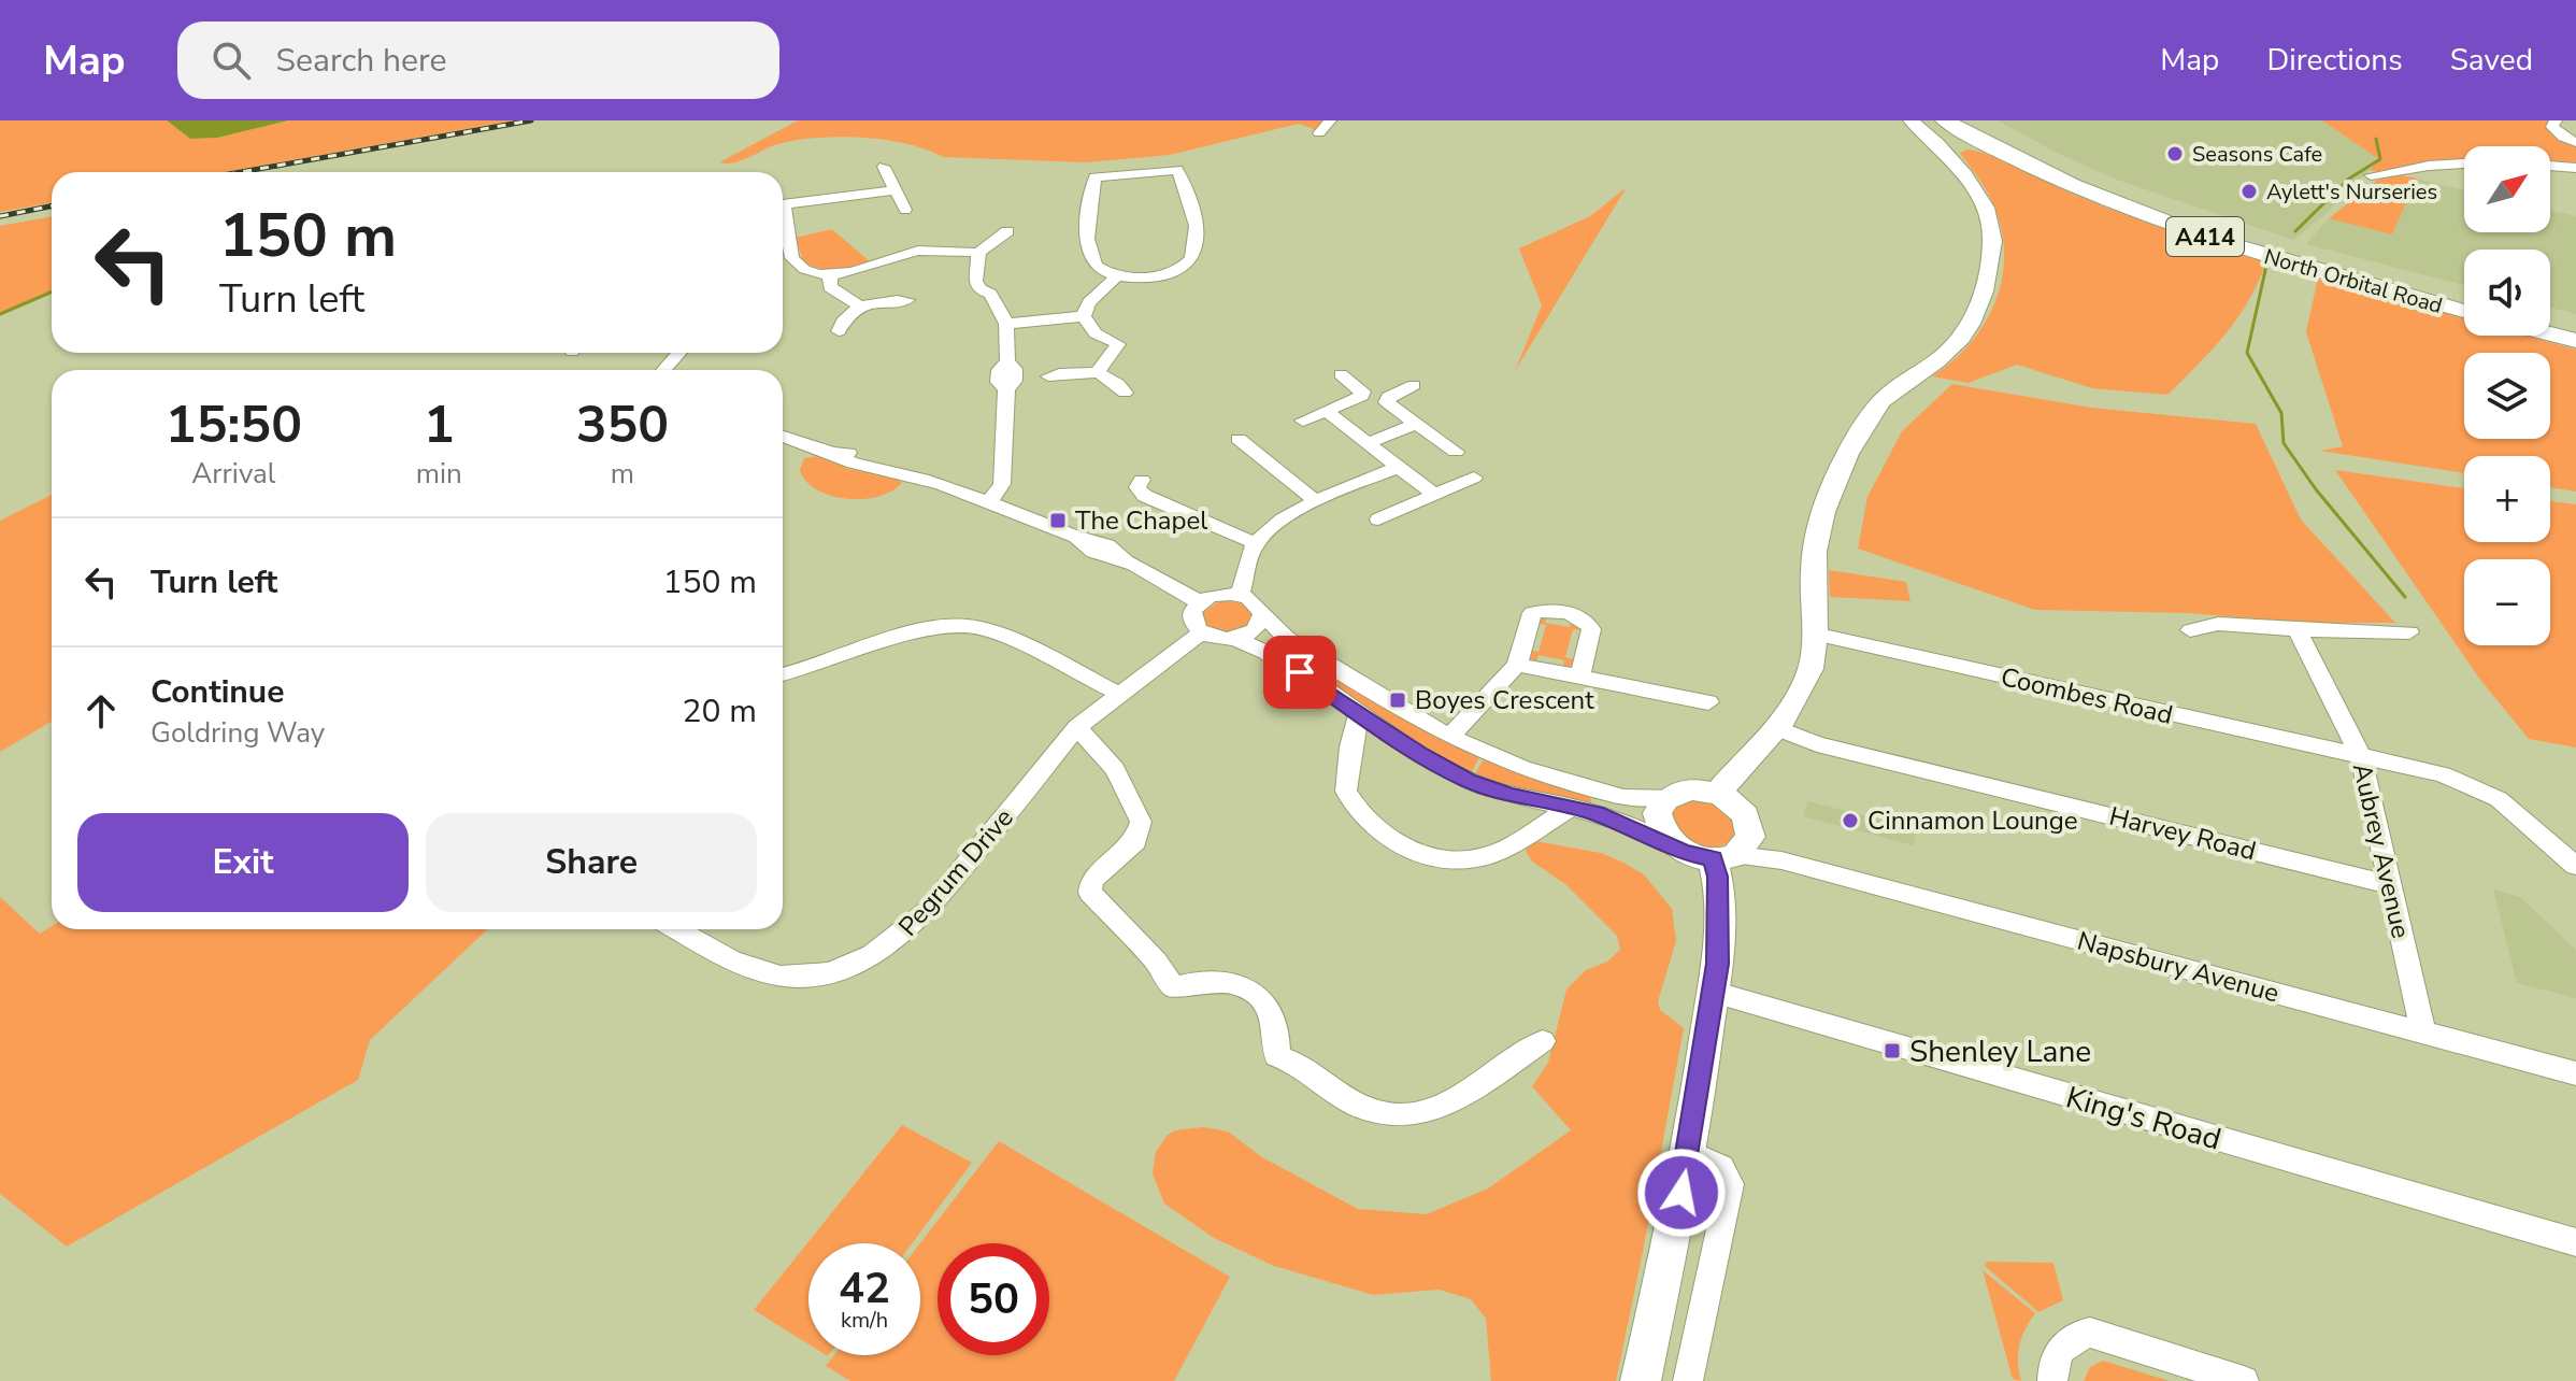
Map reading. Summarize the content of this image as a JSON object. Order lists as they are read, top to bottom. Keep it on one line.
{"streets":{"highway":["A414","North Orbital Road"],"street":["Coombes Road","Harvey Road","Aubrey Avenue","Pegrum Drive","Napsbury Avenue","King's Road"]},"crossings":[["Coombes Road","Aubrey Avenue"],["Harvey Road","Aubrey Avenue"],["Aubrey Avenue","Napsbury Avenue"]],"places":{"other":["Seasons Cafe","Aylett's Nurseries","Cinnamon Lounge"],"transit":["The Chapel","Boyes Crescent","Shenley Lane"]},"north":"top right","page":{"header":"Map","search":"Search here","nav":["Map","Directions","Saved"],"map_buttons":["+","−"],"turn":["150 m","Turn left"],"eta":["15:50","Arrival","1","min","350","m"],"list":[{"name":"Turn left","value":"150 m"},{"name":"Continue","note":"Goldring Way","value":"20 m"}],"buttons":["Exit","Share"],"speed":"42 km/h","limit":"50"}}
